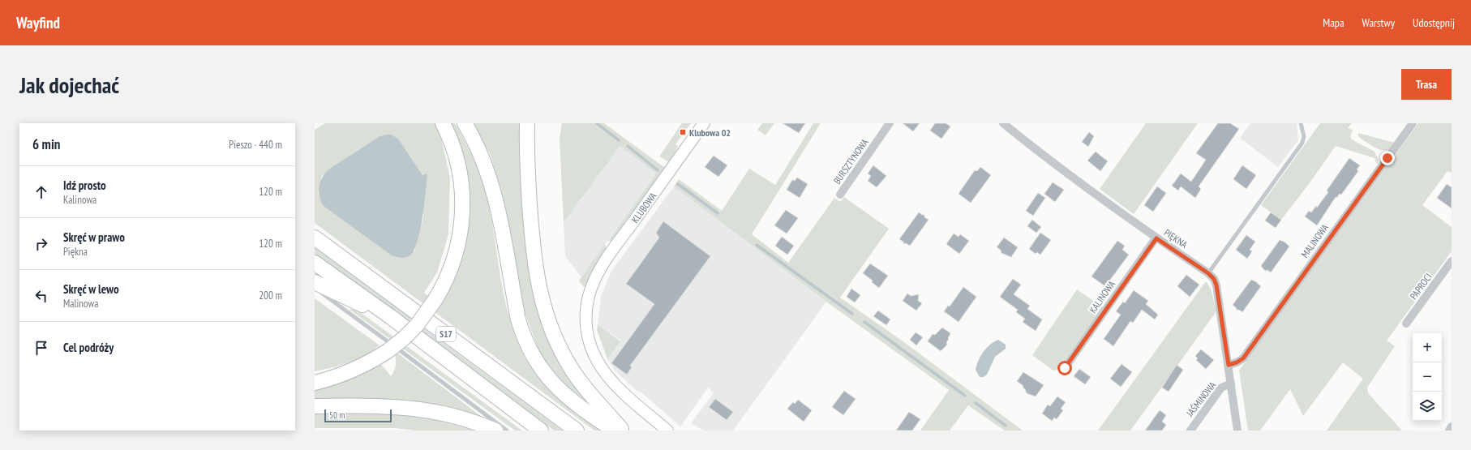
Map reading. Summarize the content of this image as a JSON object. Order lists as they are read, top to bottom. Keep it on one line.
{"streets":{"highway":["S17"],"street":["BURSZTYNOWA","KLUBOWA","PIĘKNA","MALINOWA","PAPROCI","KALINOWA","JAŚMINOWA"]},"crossings":[["PIĘKNA","MALINOWA"],["PIĘKNA","KALINOWA"],["PIĘKNA","JAŚMINOWA"]],"places":{"transit":["Klubowa 02"]},"scale_bar":"50 m","page":{"header":"Wayfind","nav":["Mapa","Warstwy","Udostępnij"],"buttons":"Trasa","title":"Jak dojechać","heading":["6 min","Pieszo · 440 m"],"list":[["Idź prosto","Kalinowa","120 m"],["Skręć w prawo","Piękna","120 m"],["Skręć w lewo","Malinowa","200 m"],"Cel podróży"],"map_buttons":["+","−"],"scale":"50 m"}}
